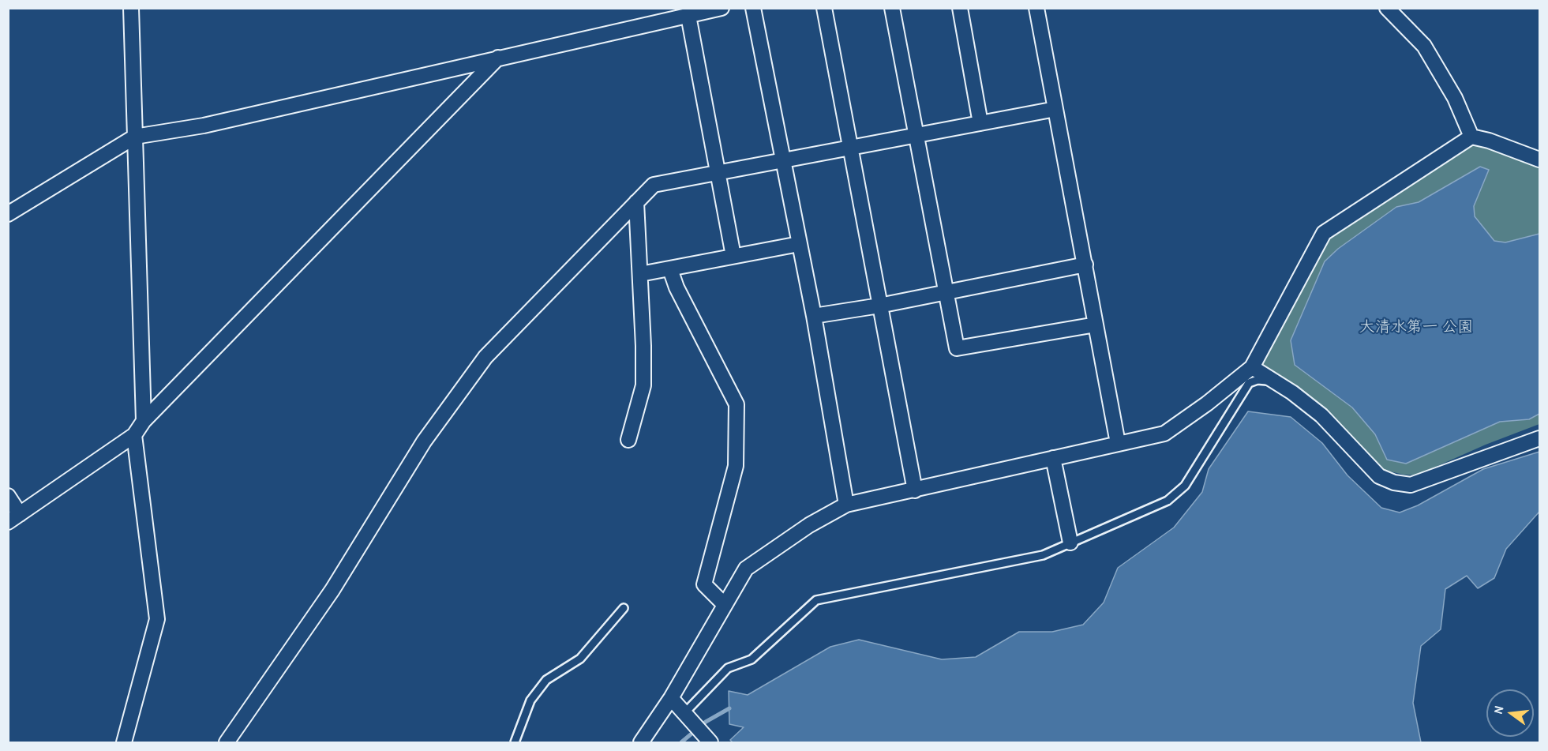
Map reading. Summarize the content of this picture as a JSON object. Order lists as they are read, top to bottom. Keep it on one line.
{"parks":["大清水第一 公園"],"north":"left"}
